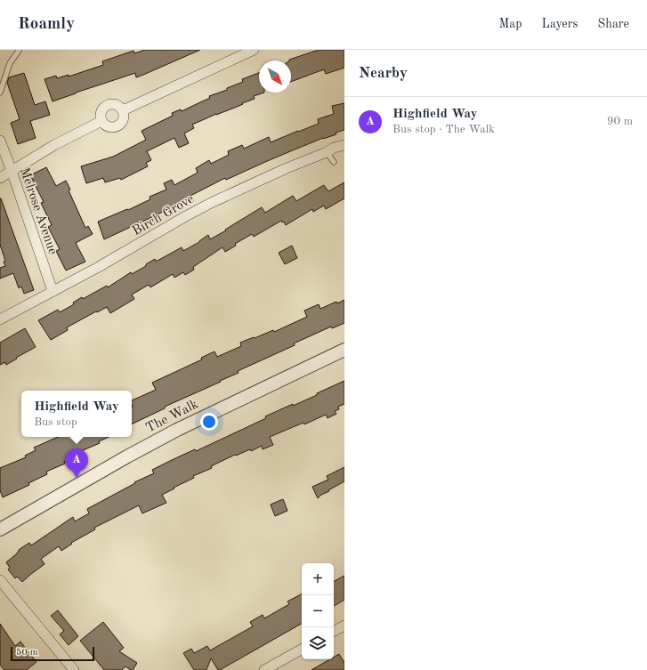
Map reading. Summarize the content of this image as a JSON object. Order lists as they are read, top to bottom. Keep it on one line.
{"streets":{"street":["Melrose Avenue","Birch Grove","The Walk"]},"crossings":[["Melrose Avenue","Birch Grove"]],"scale_bar":"50 m","north":"bottom right","page":{"header":"Roamly","nav":["Map","Layers","Share"],"heading":"Nearby","list":[{"mark":"A","name":"Highfield Way","note":"Bus stop · The Walk","value":"90 m"}],"popup":["Highfield Way","Bus stop"],"pins":"A","map_buttons":["+","−"],"scale":"50 m"}}
